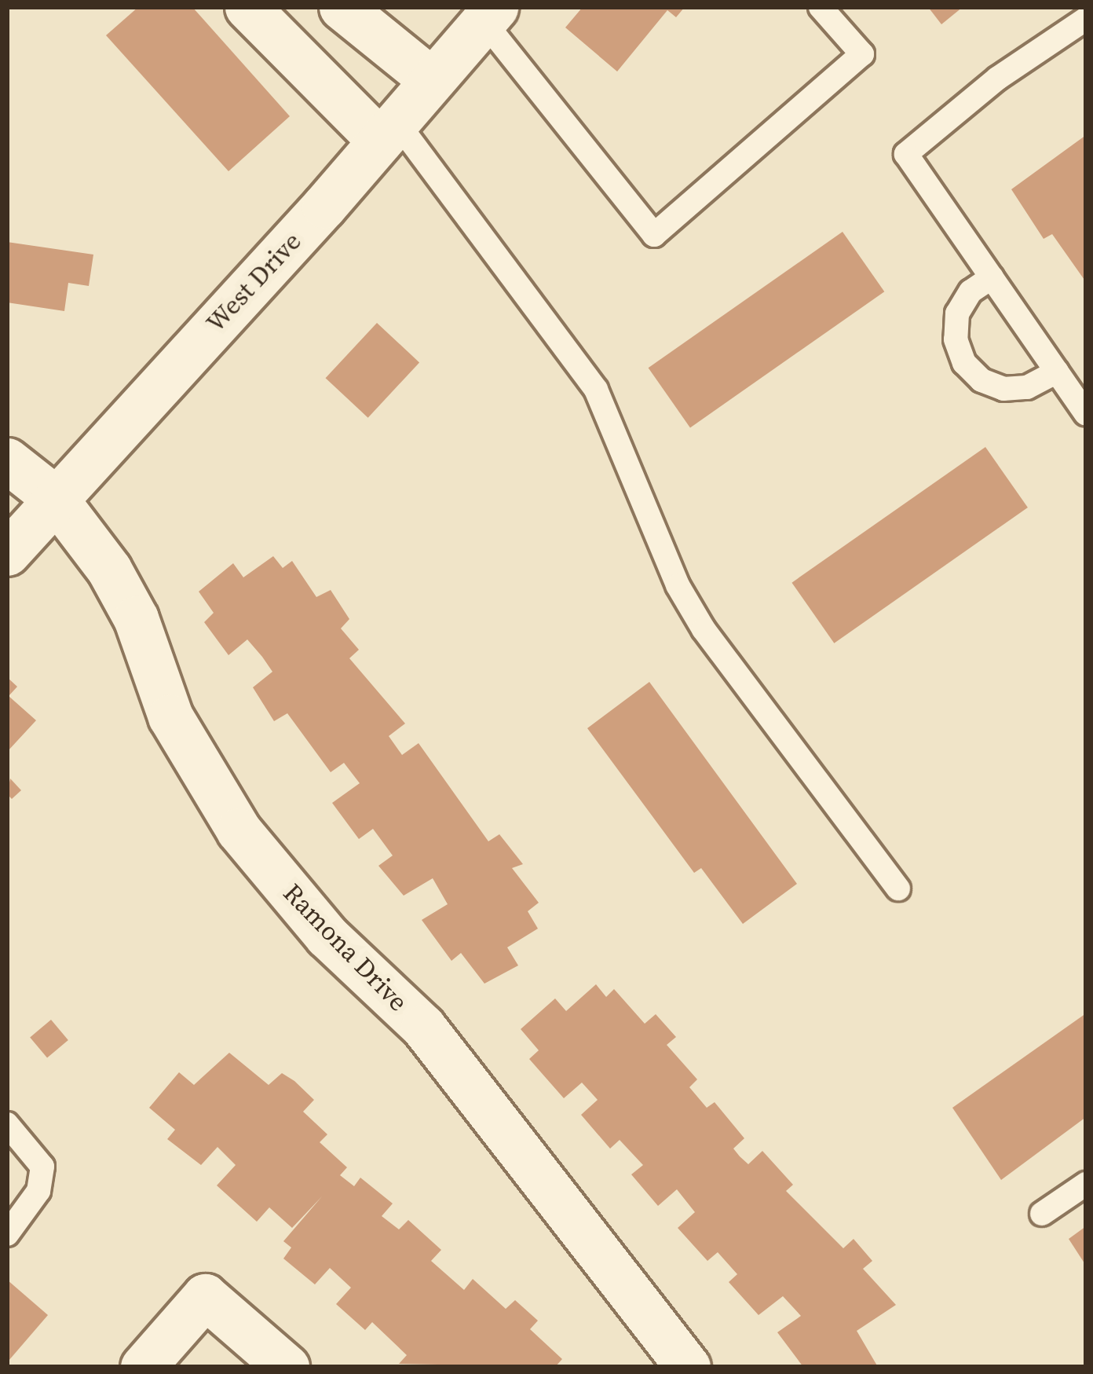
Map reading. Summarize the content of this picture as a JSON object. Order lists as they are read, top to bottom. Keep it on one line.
{"streets":{"street":["West Drive","Ramona Drive"]},"crossings":[["West Drive","Ramona Drive"]]}
